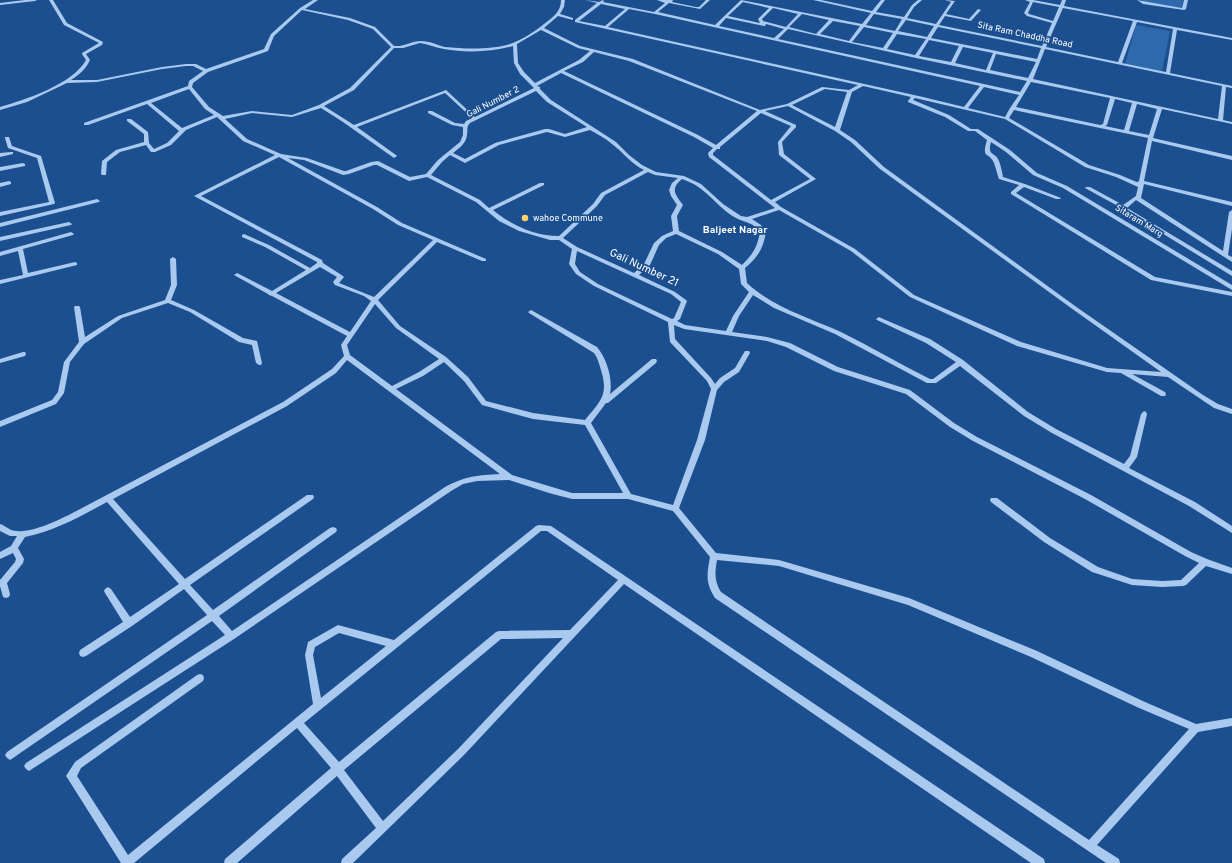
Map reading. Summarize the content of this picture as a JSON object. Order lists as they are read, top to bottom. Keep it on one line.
{"streets":{"street":["Sita Ram Chaddha Road","Gali Number 2","Sitaram Marg","Gali Number 21"]},"crossings":[["Gali Number 2","Gali Number 21"]],"districts":["Baljeet Nagar"],"places":["wahoe Commune"]}
